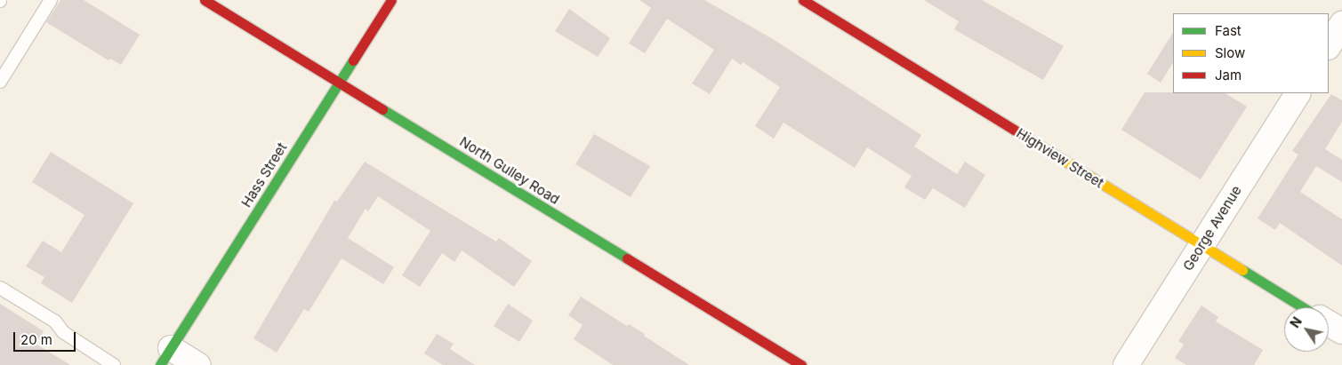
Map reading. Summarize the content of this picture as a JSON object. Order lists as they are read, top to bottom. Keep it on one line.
{"streets":{"street":["Highview Street","North Gulley Road","Hass Street","George Avenue"]},"crossings":[["Highview Street","George Avenue"],["North Gulley Road","Hass Street"]],"legend":["Fast","Slow","Jam"],"scale_bar":"20 m","north":"top left"}
